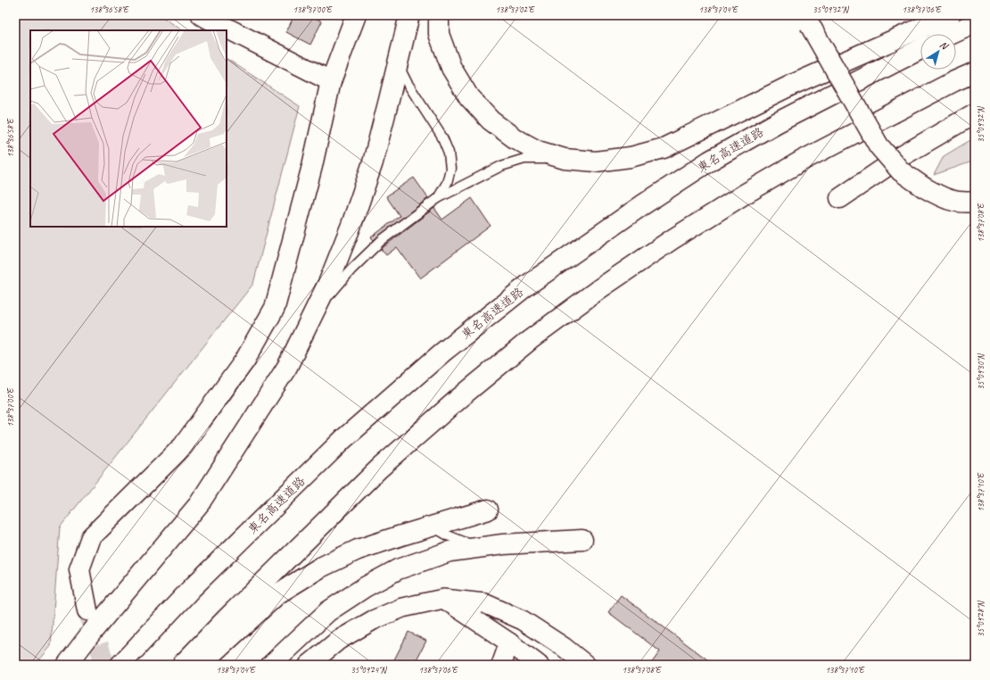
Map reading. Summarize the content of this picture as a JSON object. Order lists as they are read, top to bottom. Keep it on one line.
{"streets":{"main road":["東名高速道路"]},"north":"top right","coordinates":["138°36'58\"E","138°37'00\"E","138°37'02\"E","138°37'04\"E","35°09'32\"N","138°37'06\"E","138°37'08\"E","35°09'30\"N","138°37'10\"E","35°09'28\"N","35°09'24\"N"]}
